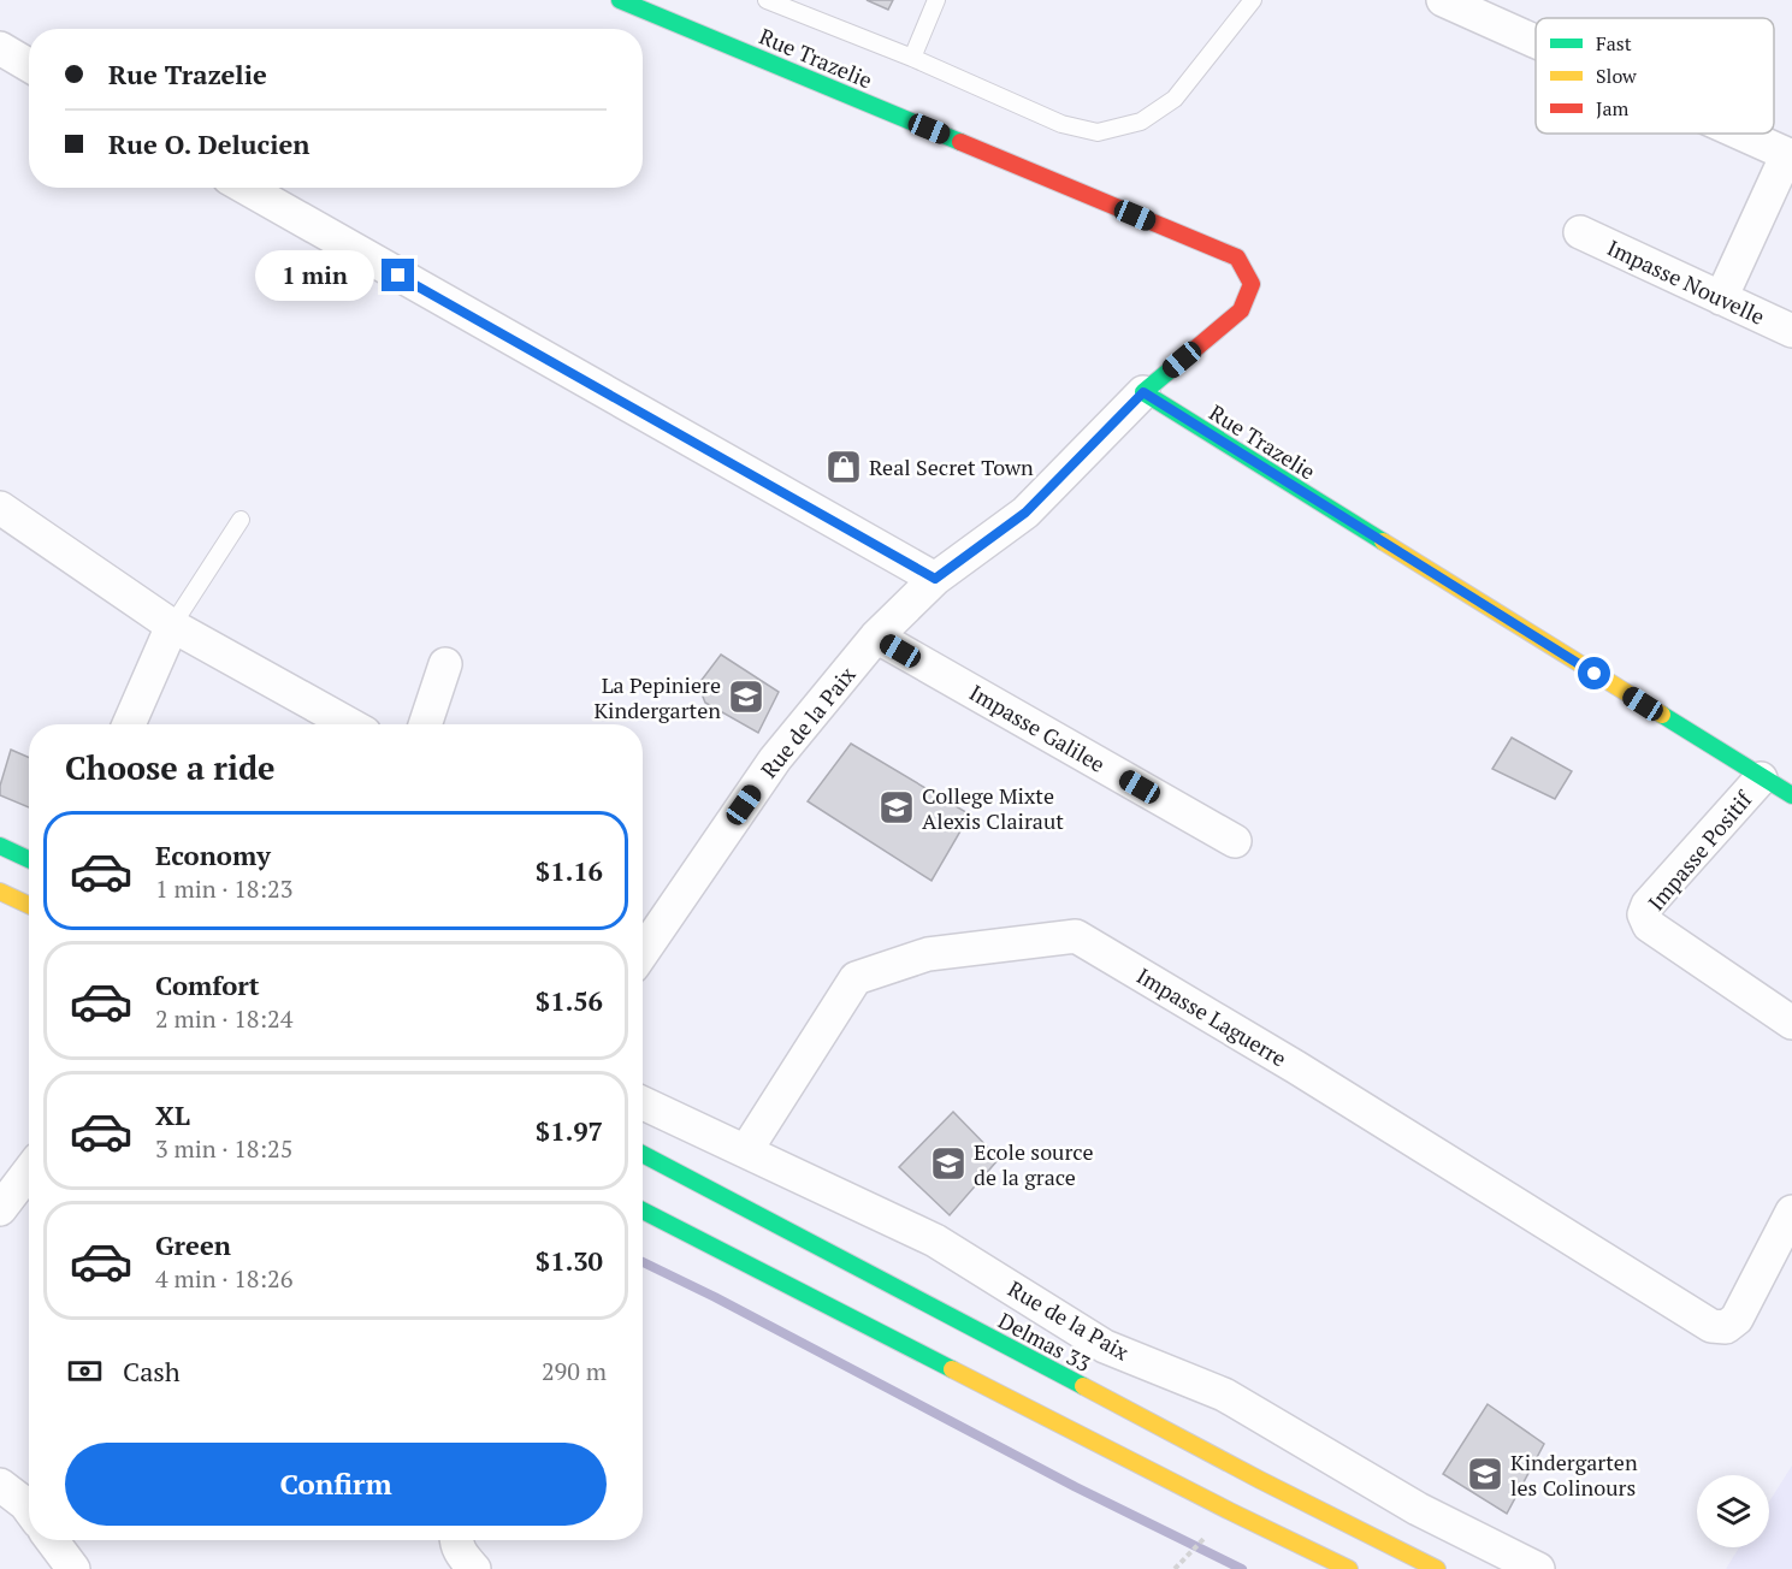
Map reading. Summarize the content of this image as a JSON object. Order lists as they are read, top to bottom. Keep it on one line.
{"streets":{"main road":["Rue Trazelie","Delmas 33"],"street":["Impasse Nouvelle","Rue de la Paix","Impasse Galilee","Impasse Positif","Impasse Laguerre"]},"crossings":[["Rue Trazelie","Rue de la Paix"],["Rue Trazelie","Impasse Positif"],["Rue de la Paix","Impasse Galilee"],["Rue de la Paix","Impasse Laguerre"]],"places":{"shop":["Real Secret Town"],"school or university":["La Pepiniere Kindergarten","College Mixte Alexis Clairaut","Ecole source de la grace","Kindergarten les Colinours"]},"legend":["Fast","Slow","Jam"],"page":{"banner":["Rue Trazelie","Rue O. Delucien"],"bubble":"1 min","heading":"Choose a ride","list":[{"name":"Economy","note":"1 min · 18:23","value":"$1.16"},{"name":"Comfort","note":"2 min · 18:24","value":"$1.56"},{"name":"XL","note":"3 min · 18:25","value":"$1.97"},{"name":"Green","note":"4 min · 18:26","value":"$1.30"}],"pay":["Cash","290 m"],"buttons":"Confirm"}}
